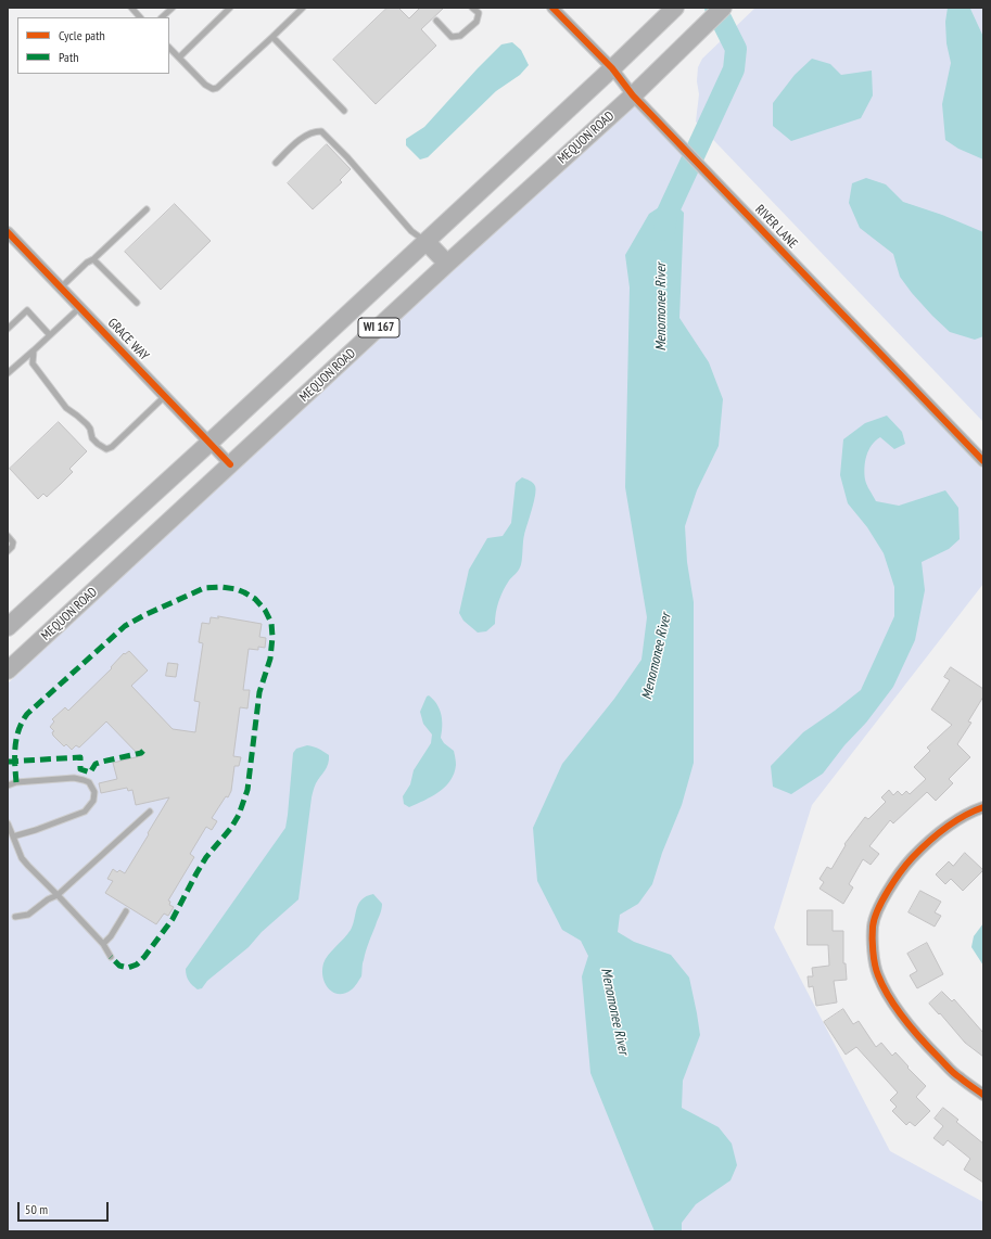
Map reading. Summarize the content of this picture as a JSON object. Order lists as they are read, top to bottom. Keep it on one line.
{"streets":{"main road":["MEQUON ROAD","WI 167"],"street":["RIVER LANE","GRACE WAY"]},"crossings":[["MEQUON ROAD","RIVER LANE"],["MEQUON ROAD","GRACE WAY"],["RIVER LANE","WI 167"],["WI 167","GRACE WAY"]],"water":["Menomonee River"],"legend":["Cycle path","Path"],"scale_bar":"50 m"}
